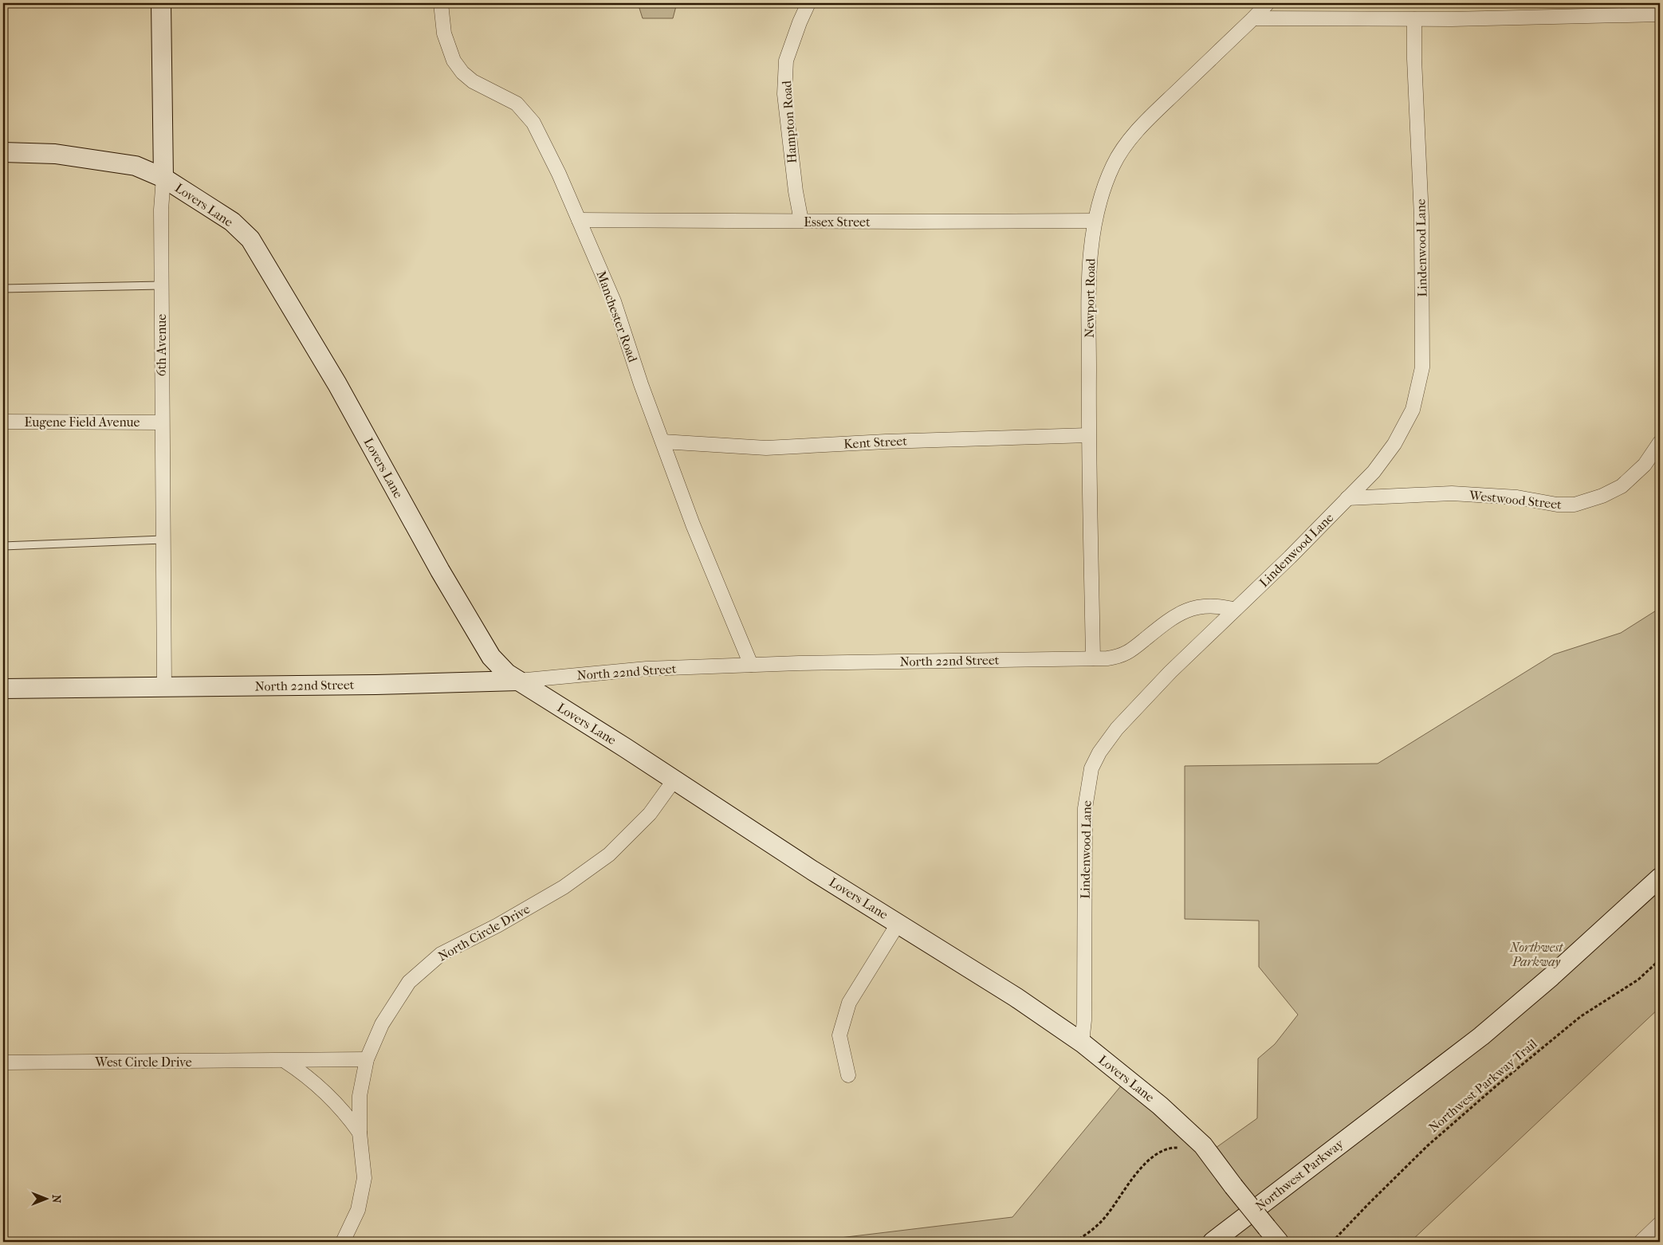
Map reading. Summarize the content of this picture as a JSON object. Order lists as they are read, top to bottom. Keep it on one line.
{"streets":{"street":["Hampton Road","Lovers Lane","Essex Street","Lindenwood Lane","Newport Road","Manchester Road","6th Avenue","Eugene Field Avenue","Kent Street","Westwood Street","North 22nd Street","North Circle Drive","West Circle Drive","Northwest Parkway"],"path":["Northwest Parkway Trail"]},"crossings":[["Hampton Road","Essex Street"],["Lovers Lane","Lindenwood Lane"],["Lovers Lane","6th Avenue"],["Lovers Lane","North 22nd Street"],["Lovers Lane","North Circle Drive"],["Essex Street","Newport Road"],["Essex Street","Manchester Road"],["Lindenwood Lane","Westwood Street"],["Lindenwood Lane","North 22nd Street"],["Newport Road","Kent Street"],["Newport Road","North 22nd Street"],["Manchester Road","Kent Street"],["Manchester Road","North 22nd Street"],["6th Avenue","Eugene Field Avenue"],["6th Avenue","North 22nd Street"],["North Circle Drive","West Circle Drive"]],"parks":["Northwest Parkway"],"north":"right"}
